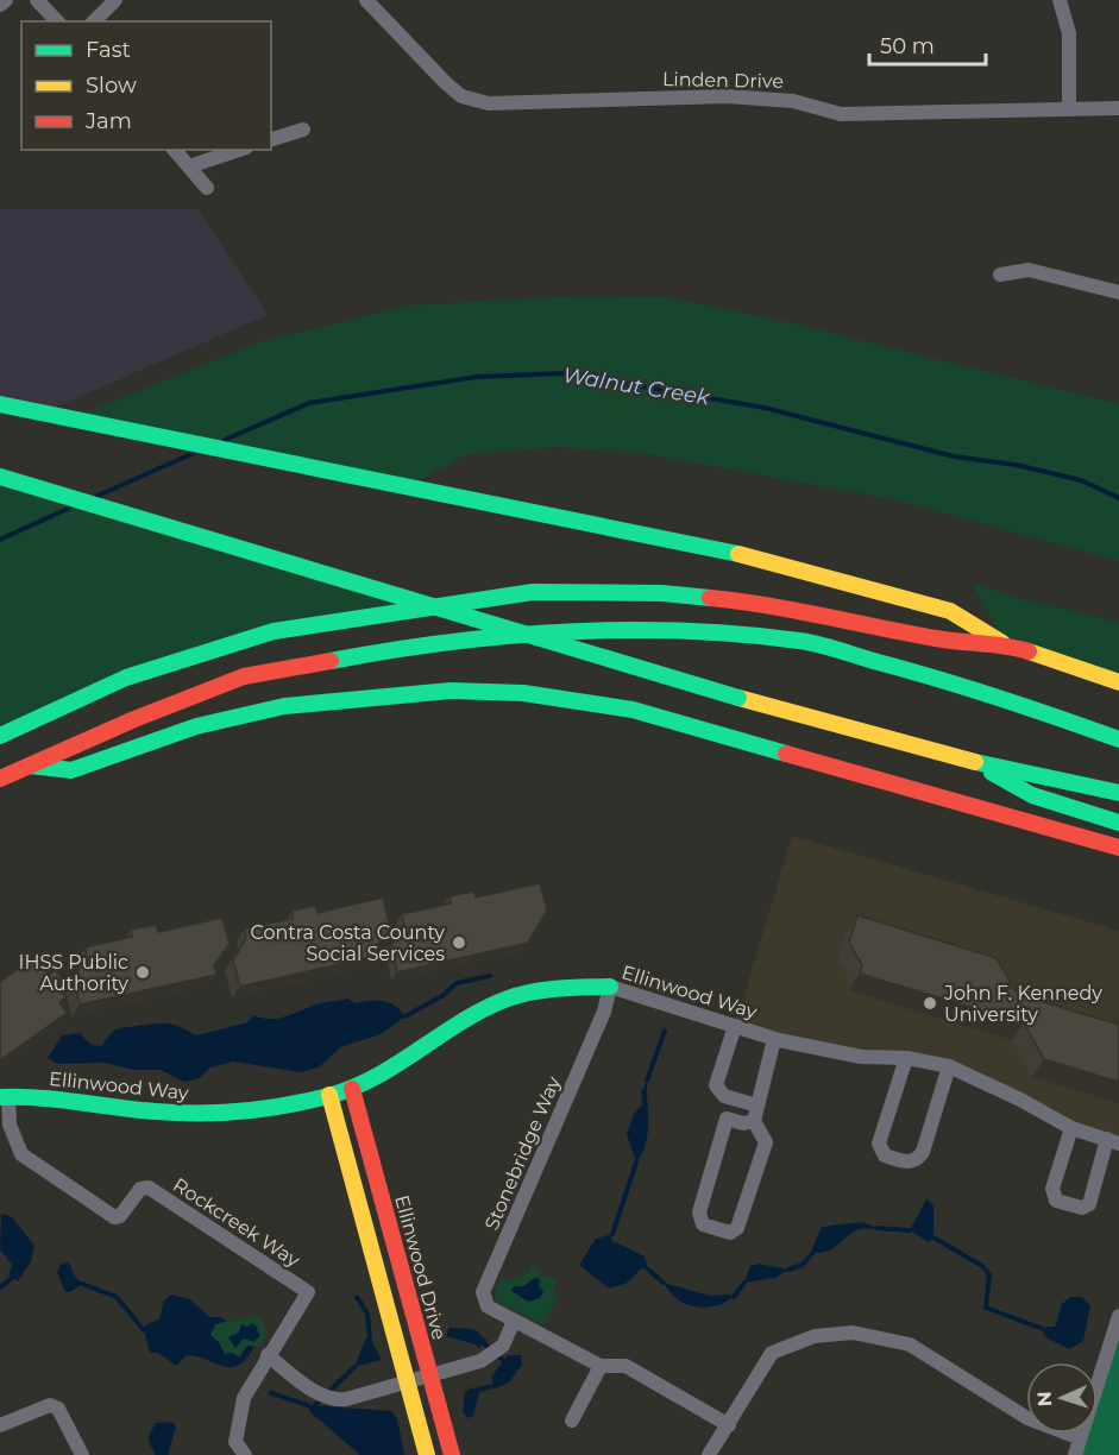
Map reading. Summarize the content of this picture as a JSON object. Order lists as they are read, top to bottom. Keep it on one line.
{"streets":{"main road":["Ellinwood Way","Ellinwood Drive"],"street":["Linden Drive","Stonebridge Way","Rockcreek Way"]},"crossings":[["Ellinwood Way","Stonebridge Way"],["Ellinwood Way","Rockcreek Way"],["Ellinwood Way","Ellinwood Drive"]],"water":["Walnut Creek"],"places":["Contra Costa County Social Services","IHSS Public Authority","John F. Kennedy University"],"legend":["Fast","Slow","Jam"],"scale_bar":"50 m","north":"left"}
